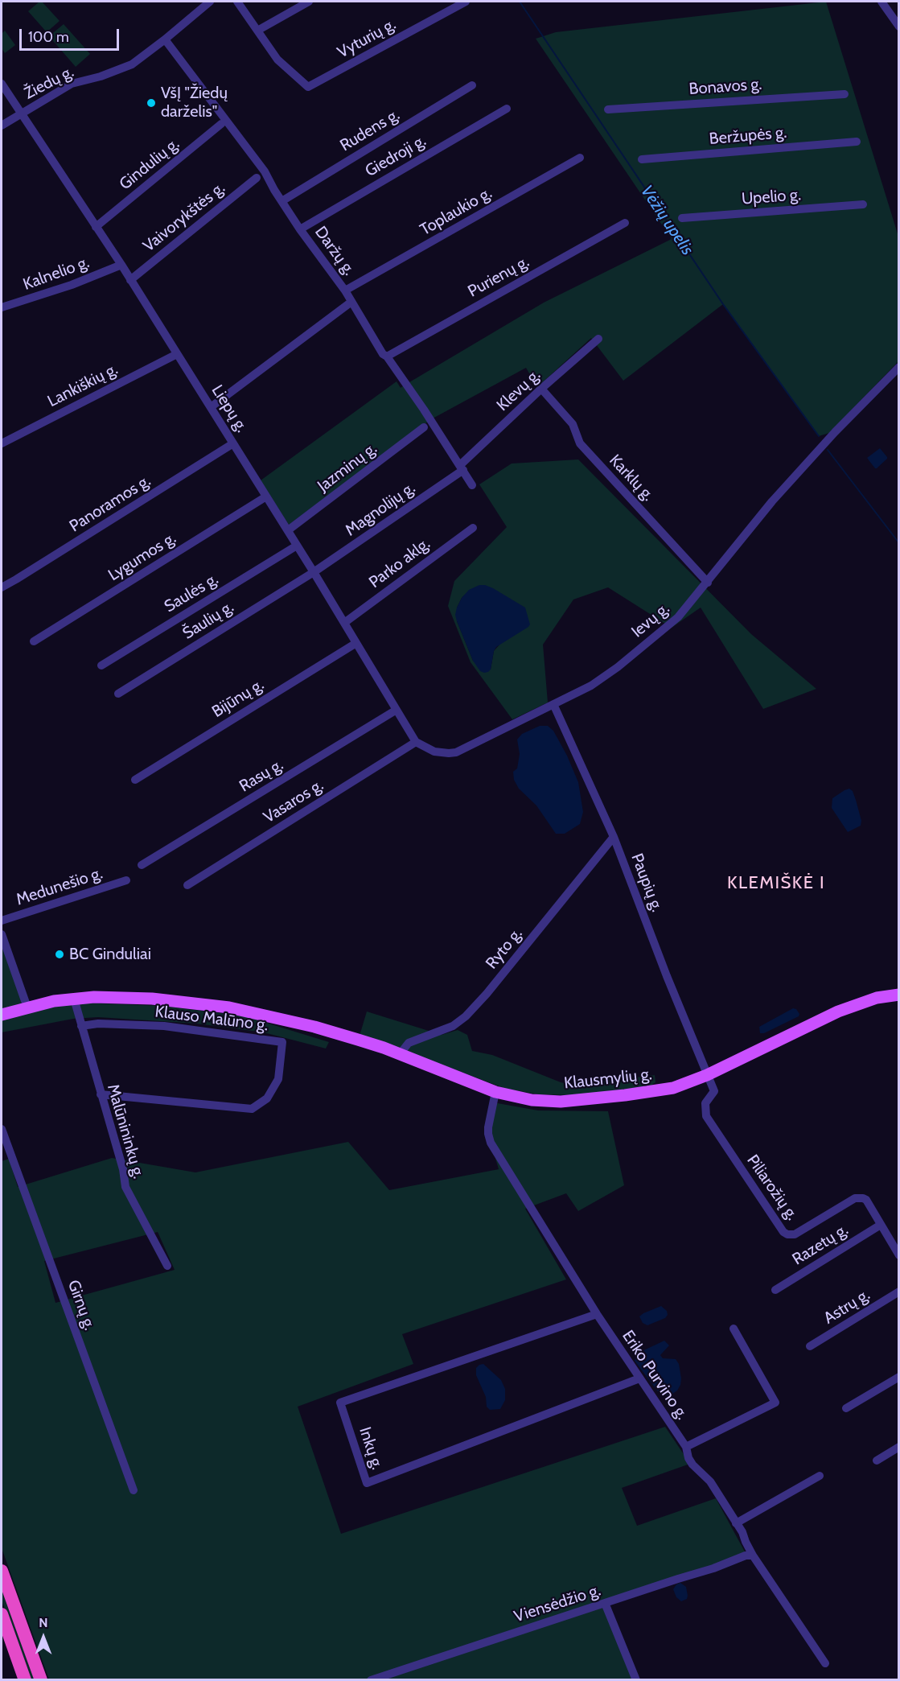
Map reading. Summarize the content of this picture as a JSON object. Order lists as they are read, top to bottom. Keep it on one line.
{"streets":{"main road":["Klausmylių g."],"street":["Vyturių g.","Žiedų g.","Bonavos g.","Rudens g.","Beržupės g.","Giedroji g.","Gindulių g.","Upelio g.","Toplaukio g.","Vaivorykštės g.","Daržų g.","Kalnelio g.","Purienų g.","Lankiškių g.","Klevų g.","Liepų g.","Jazminų g.","Karklų g.","Panoramos g.","Magnolijų g.","Lygumos g.","Parko aklg.","Saulės g.","Šaulių g.","Ievų g.","Bijūnų g.","Rasų g.","Vasaros g.","Paupių g.","Medunešio g.","Ryto g.","Klauso Malūno g.","Malūnininkų g.","Piliarožių g.","Razetų g.","Girnų g.","Astrų g.","Eriko Purvino g.","Inkų g.","Viensėdžio g."]},"crossings":[["Žiedų g.","Daržų g."],["Žiedų g.","Liepų g."],["Rudens g.","Daržų g."],["Giedroji g.","Daržų g."],["Gindulių g.","Liepų g."],["Toplaukio g.","Daržų g."],["Vaivorykštės g.","Liepų g."],["Daržų g.","Purienų g."],["Daržų g.","Klevų g."],["Daržų g.","Magnolijų g."],["Kalnelio g.","Liepų g."],["Lankiškių g.","Liepų g."],["Klevų g.","Karklų g."],["Klevų g.","Magnolijų g."],["Liepų g.","Jazminų g."],["Liepų g.","Panoramos g."],["Liepų g.","Magnolijų g."],["Liepų g.","Lygumos g."],["Liepų g.","Parko aklg."],["Liepų g.","Saulės g."],["Liepų g.","Šaulių g."],["Liepų g.","Ievų g."],["Liepų g.","Bijūnų g."],["Liepų g.","Rasų g."],["Liepų g.","Vasaros g."],["Karklų g.","Ievų g."],["Magnolijų g.","Šaulių g."],["Ievų g.","Paupių g."],["Paupių g.","Ryto g."],["Paupių g.","Klausmylių g."],["Paupių g.","Piliarožių g."],["Ryto g.","Klausmylių g."],["Klauso Malūno g.","Malūnininkų g."],["Klausmylių g.","Malūnininkų g."],["Klausmylių g.","Piliarožių g."],["Klausmylių g.","Eriko Purvino g."],["Piliarožių g.","Razetų g."],["Eriko Purvino g.","Inkų g."],["Eriko Purvino g.","Viensėdžio g."]],"districts":["KLEMIŠKĖ I"],"water":["Vėžių upelis"],"places":["VšĮ \"Žiedų darželis\"","BC Ginduliai"],"scale_bar":"100 m","north":"top"}
